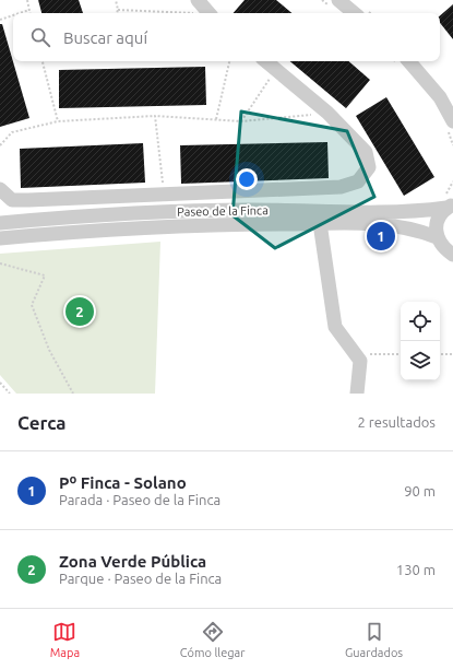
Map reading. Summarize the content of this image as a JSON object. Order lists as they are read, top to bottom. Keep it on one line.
{"streets":{"street":["Paseo de la Finca"]},"page":{"search":"Buscar aquí","pins":["1","2"],"heading":["Cerca","2 resultados"],"list":[{"mark":"1","name":"Pº Finca - Solano","note":"Parada · Paseo de la Finca","value":"90 m"},{"mark":"2","name":"Zona Verde Pública","note":"Parque · Paseo de la Finca","value":"130 m"}],"nav":["Mapa","Cómo llegar","Guardados"]}}
